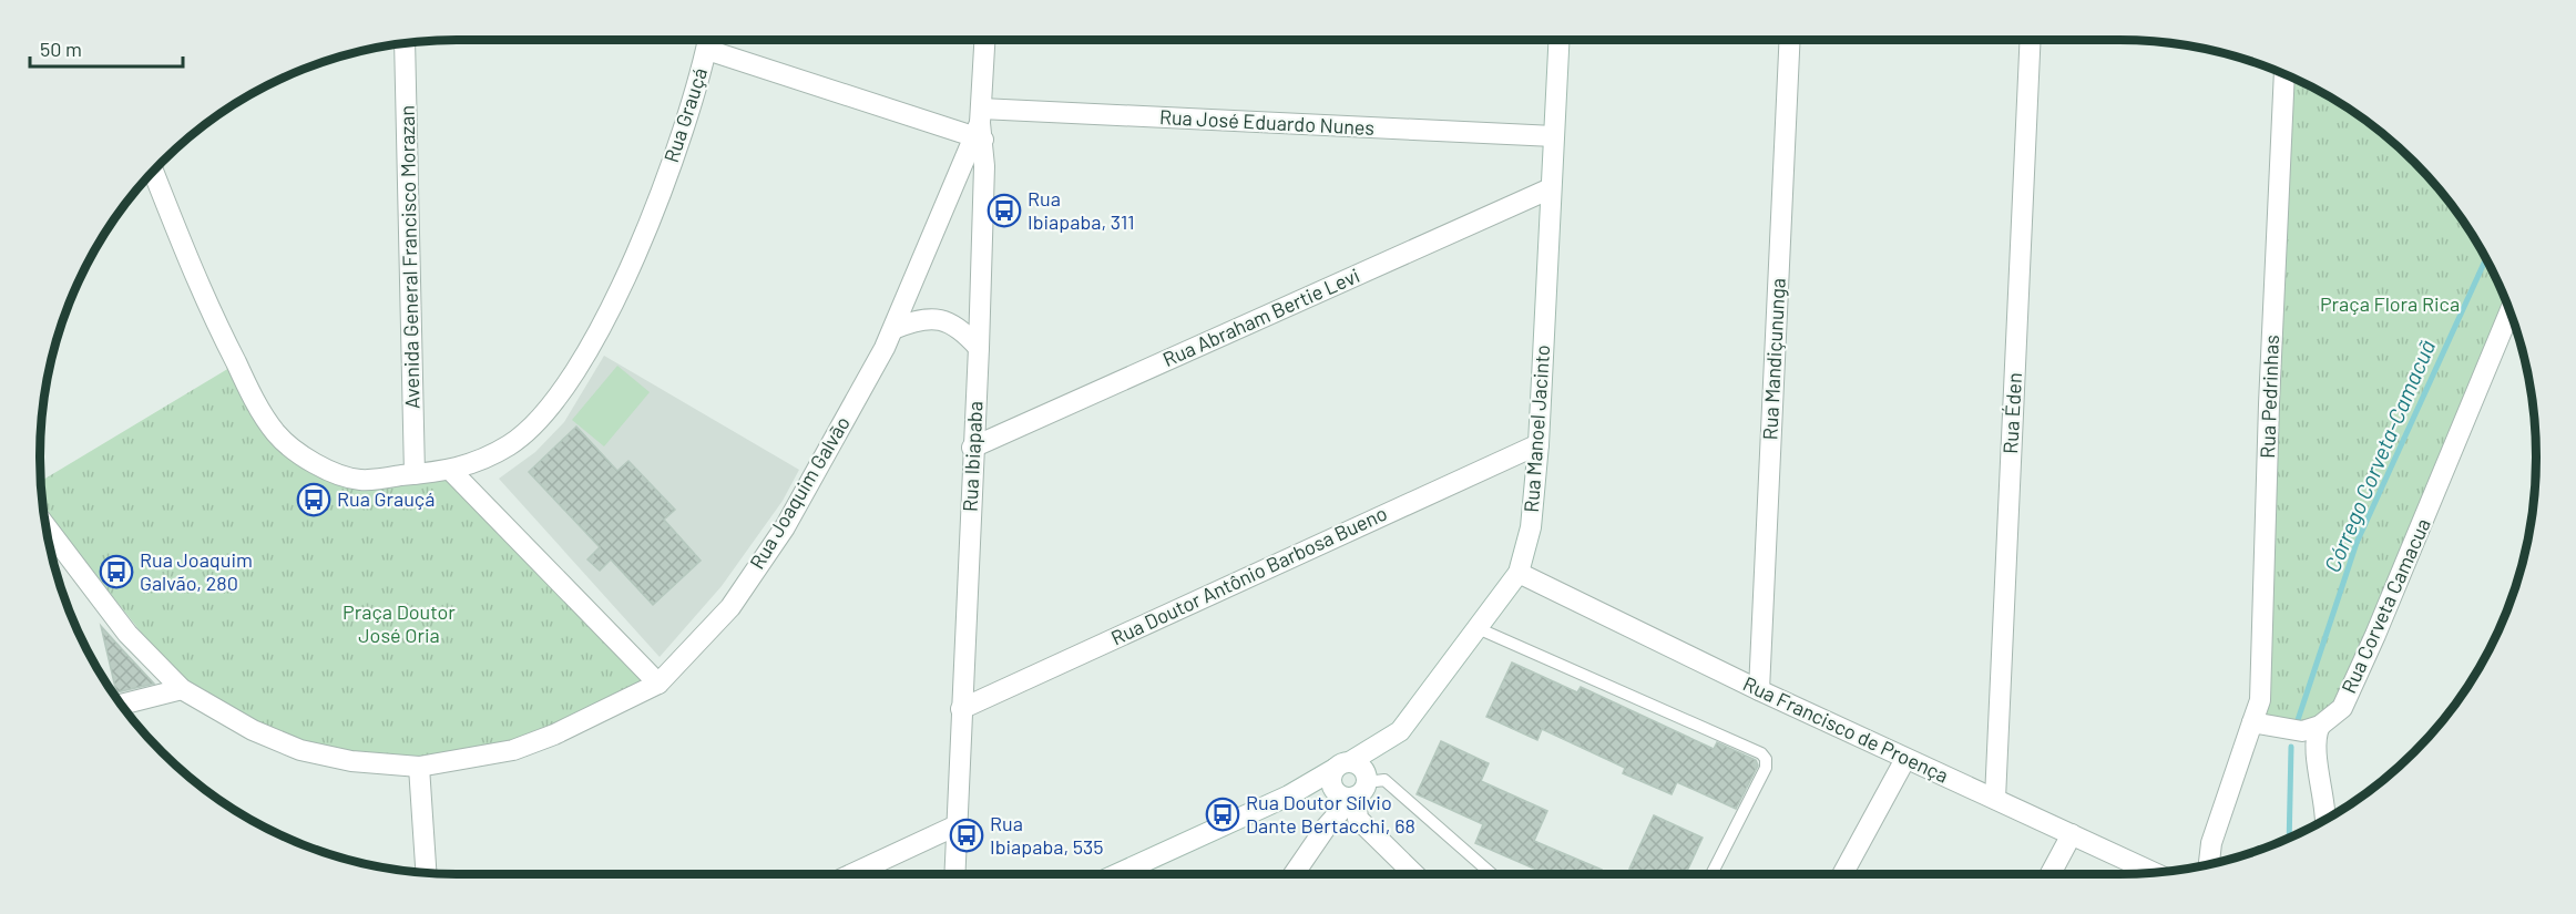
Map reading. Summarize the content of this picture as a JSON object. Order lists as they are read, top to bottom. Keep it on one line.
{"streets":{"street":["Rua Grauçá","Rua José Eduardo Nunes","Avenida General Francisco Morazan","Rua Abraham Bertie Levi","Rua Mandiçununga","Rua Pedrinhas","Rua Éden","Rua Manoel Jacinto","Rua Ibiapaba","Rua Joaquim Galvão","Rua Doutor Antônio Barbosa Bueno","Rua Corveta Camacua","Rua Francisco de Proença"]},"crossings":[["Rua Grauçá","Rua José Eduardo Nunes"],["Rua Grauçá","Avenida General Francisco Morazan"],["Rua José Eduardo Nunes","Rua Manoel Jacinto"],["Rua José Eduardo Nunes","Rua Ibiapaba"],["Rua José Eduardo Nunes","Rua Joaquim Galvão"],["Rua Abraham Bertie Levi","Rua Manoel Jacinto"],["Rua Abraham Bertie Levi","Rua Ibiapaba"],["Rua Mandiçununga","Rua Francisco de Proença"],["Rua Éden","Rua Francisco de Proença"],["Rua Manoel Jacinto","Rua Doutor Antônio Barbosa Bueno"],["Rua Manoel Jacinto","Rua Francisco de Proença"],["Rua Ibiapaba","Rua Joaquim Galvão"],["Rua Ibiapaba","Rua Doutor Antônio Barbosa Bueno"]],"water":["Córrego Corveta-Camacuã"],"parks":["Praça Flora Rica","Praça Doutor José Oria"],"places":{"bus stop":["Rua Ibiapaba, 311","Rua Grauçá","Rua Joaquim Galvão, 280","Rua Doutor Sílvio Dante Bertacchi, 68","Rua Ibiapaba, 535"]},"scale_bar":"50 m"}
